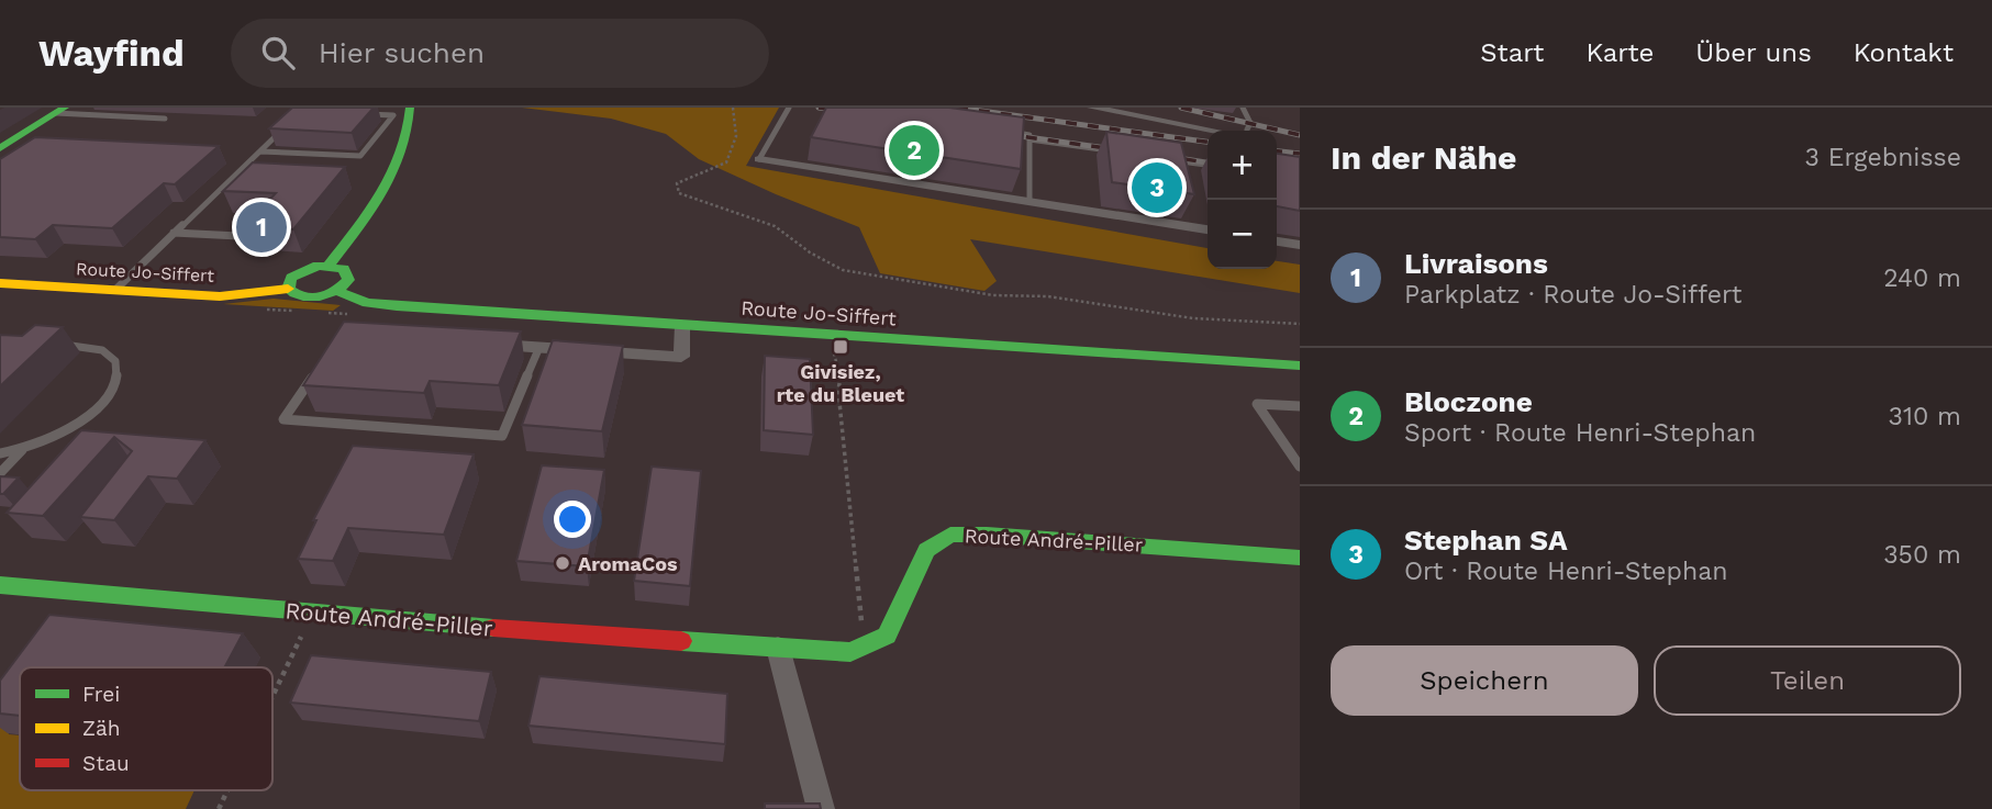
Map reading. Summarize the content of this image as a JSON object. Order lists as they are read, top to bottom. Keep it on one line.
{"streets":{"main road":["Route Jo-Siffert","Route André-Piller"]},"places":{"transit":["Givisiez, rte du Bleuet"],"other":["AromaCos"]},"legend":["Frei","Zäh","Stau"],"page":{"header":"Wayfind","search":"Hier suchen","nav":["Start","Karte","Über uns","Kontakt"],"heading":["In der Nähe","3 Ergebnisse"],"pins":["2","3","1"],"map_buttons":["+","−"],"list":[{"mark":"1","name":"Livraisons","note":"Parkplatz · Route Jo-Siffert","value":"240 m"},{"mark":"2","name":"Bloczone","note":"Sport · Route Henri-Stephan","value":"310 m"},{"mark":"3","name":"Stephan SA","note":"Ort · Route Henri-Stephan","value":"350 m"}],"buttons":["Speichern","Teilen"]}}
